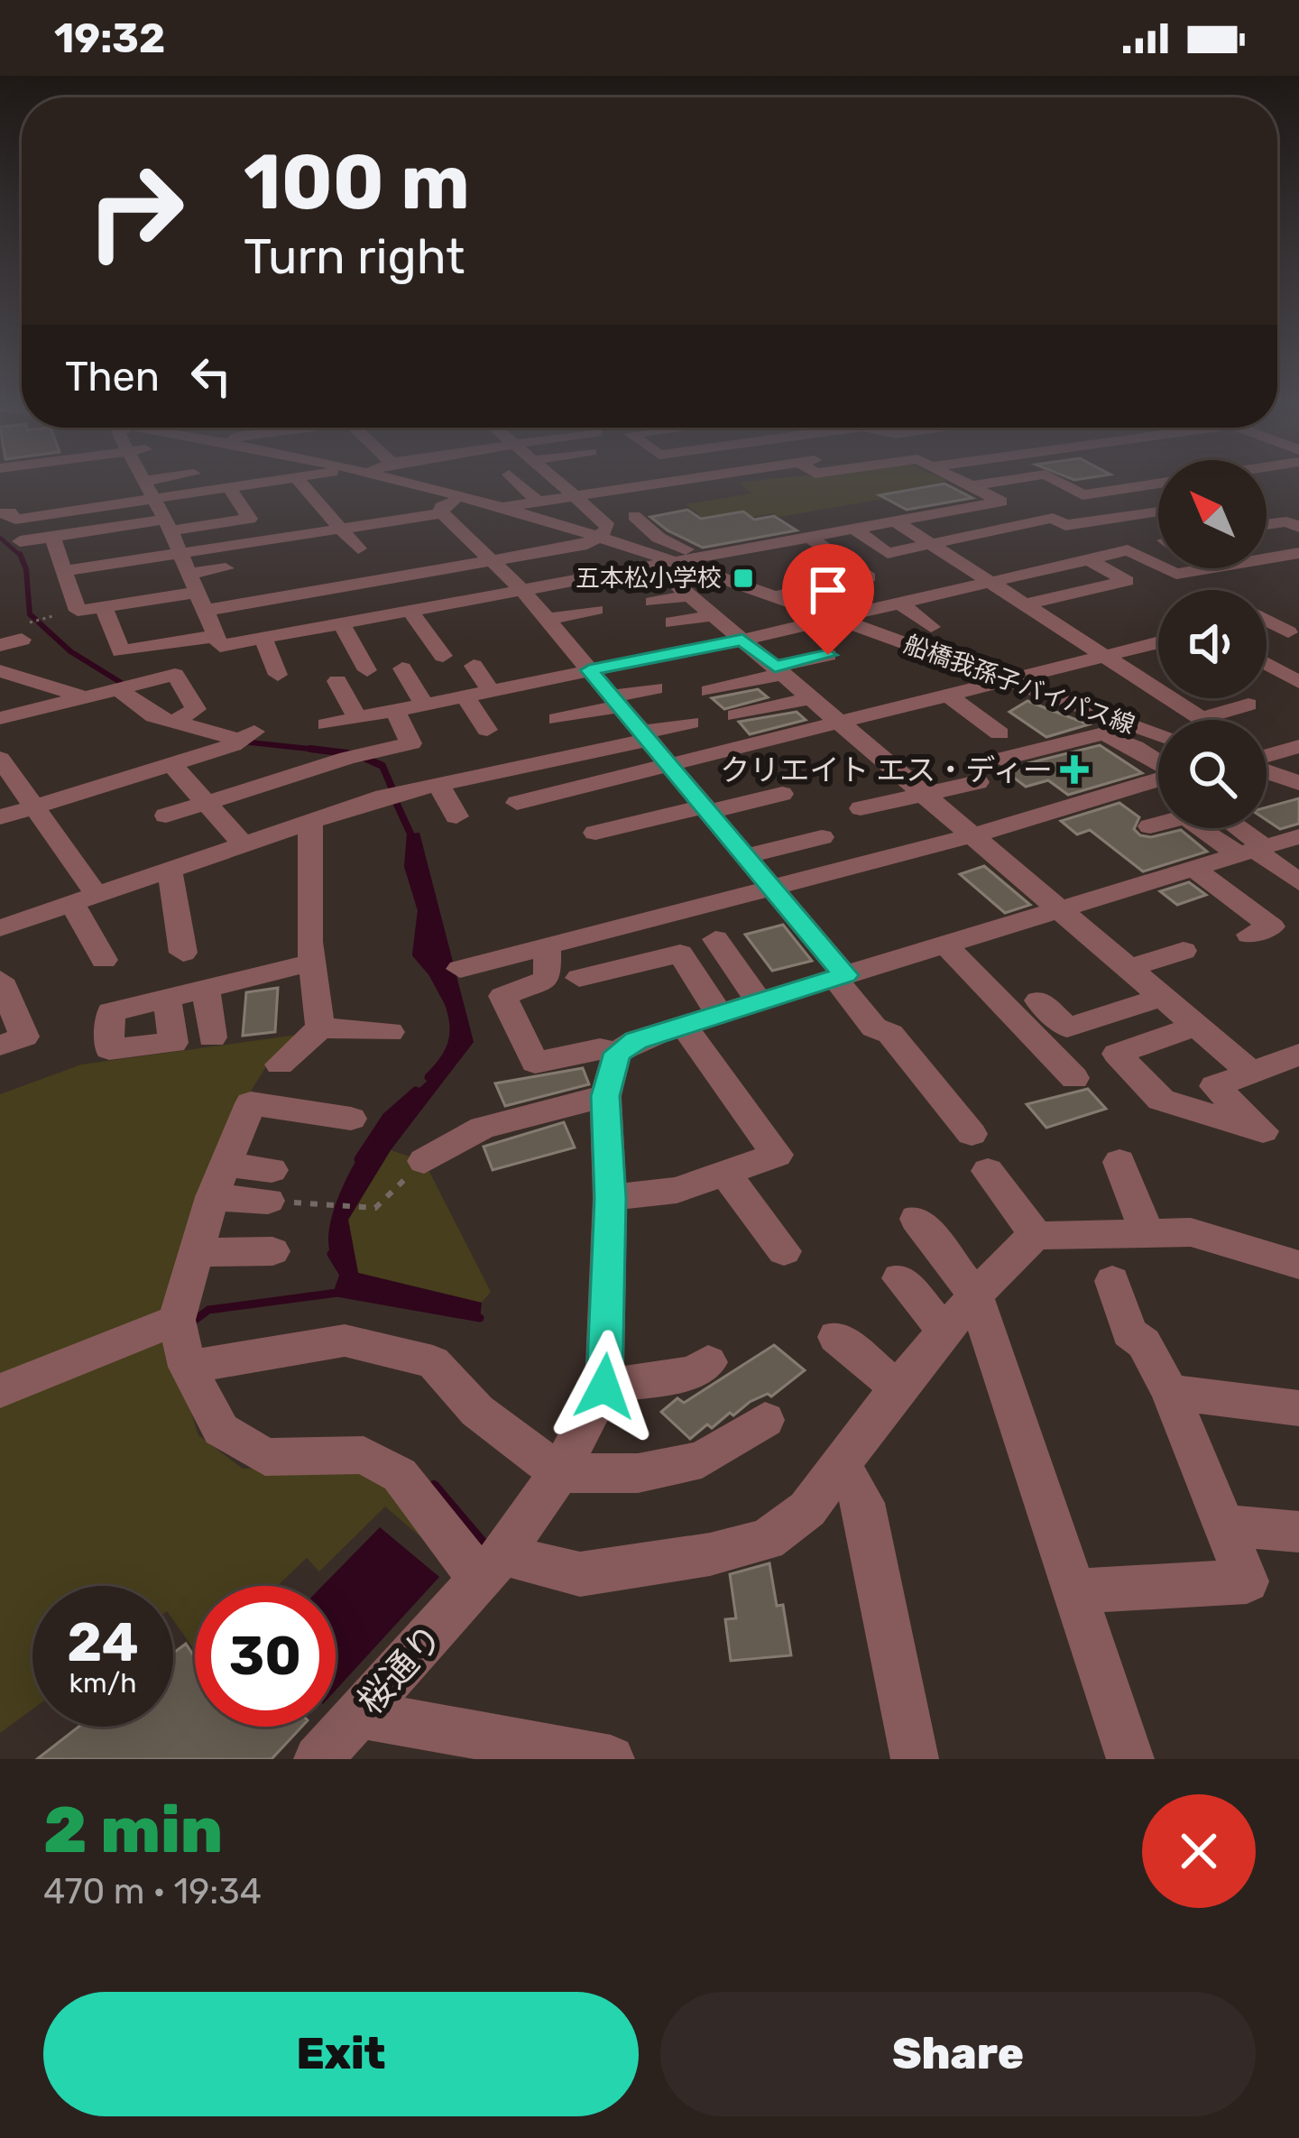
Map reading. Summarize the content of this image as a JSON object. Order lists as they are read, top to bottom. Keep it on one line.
{"streets":{"street":["船橋我孫子バイパス線","桜通り"]},"places":{"transit":["五本松小学校"],"health":["クリエイト エス・ディー"]},"north":"top left","page":{"status":"19:32","turn":["100 m","Turn right"],"then":"Then","speed":"24 km/h","limit":"30","heading":["2 min","470 m · 19:34"],"buttons":["Exit","Share"]}}
